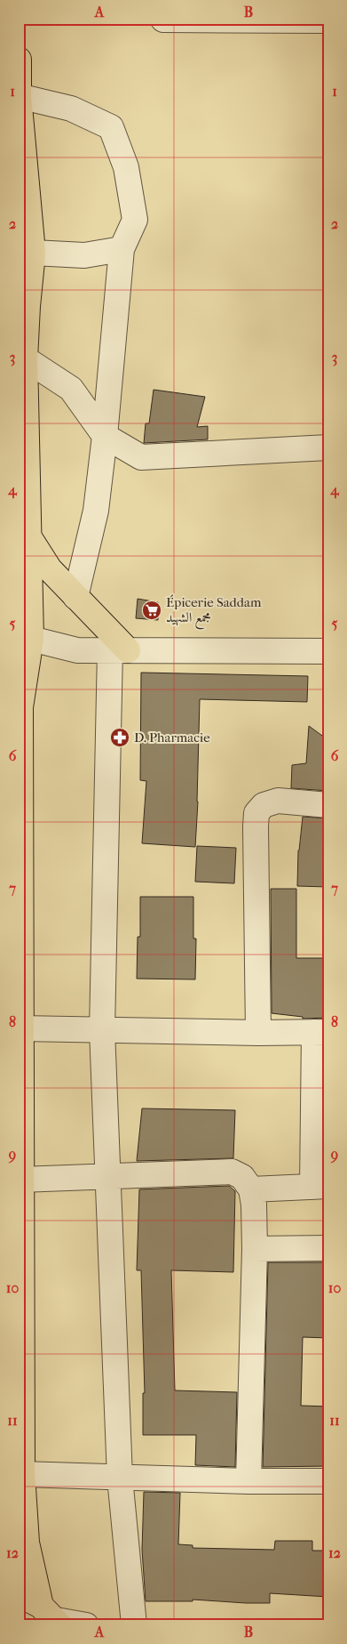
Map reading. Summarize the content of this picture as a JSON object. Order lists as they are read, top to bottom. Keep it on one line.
{"places":{"supermarket":["Épicerie Saddam مجمع الشهيد"],"pharmacy":["D. Pharmacie"]},"grid":{"columns":["A","B"],"rows":["1","2","3","4","5","6","7","8","9","10","11","12"]}}
